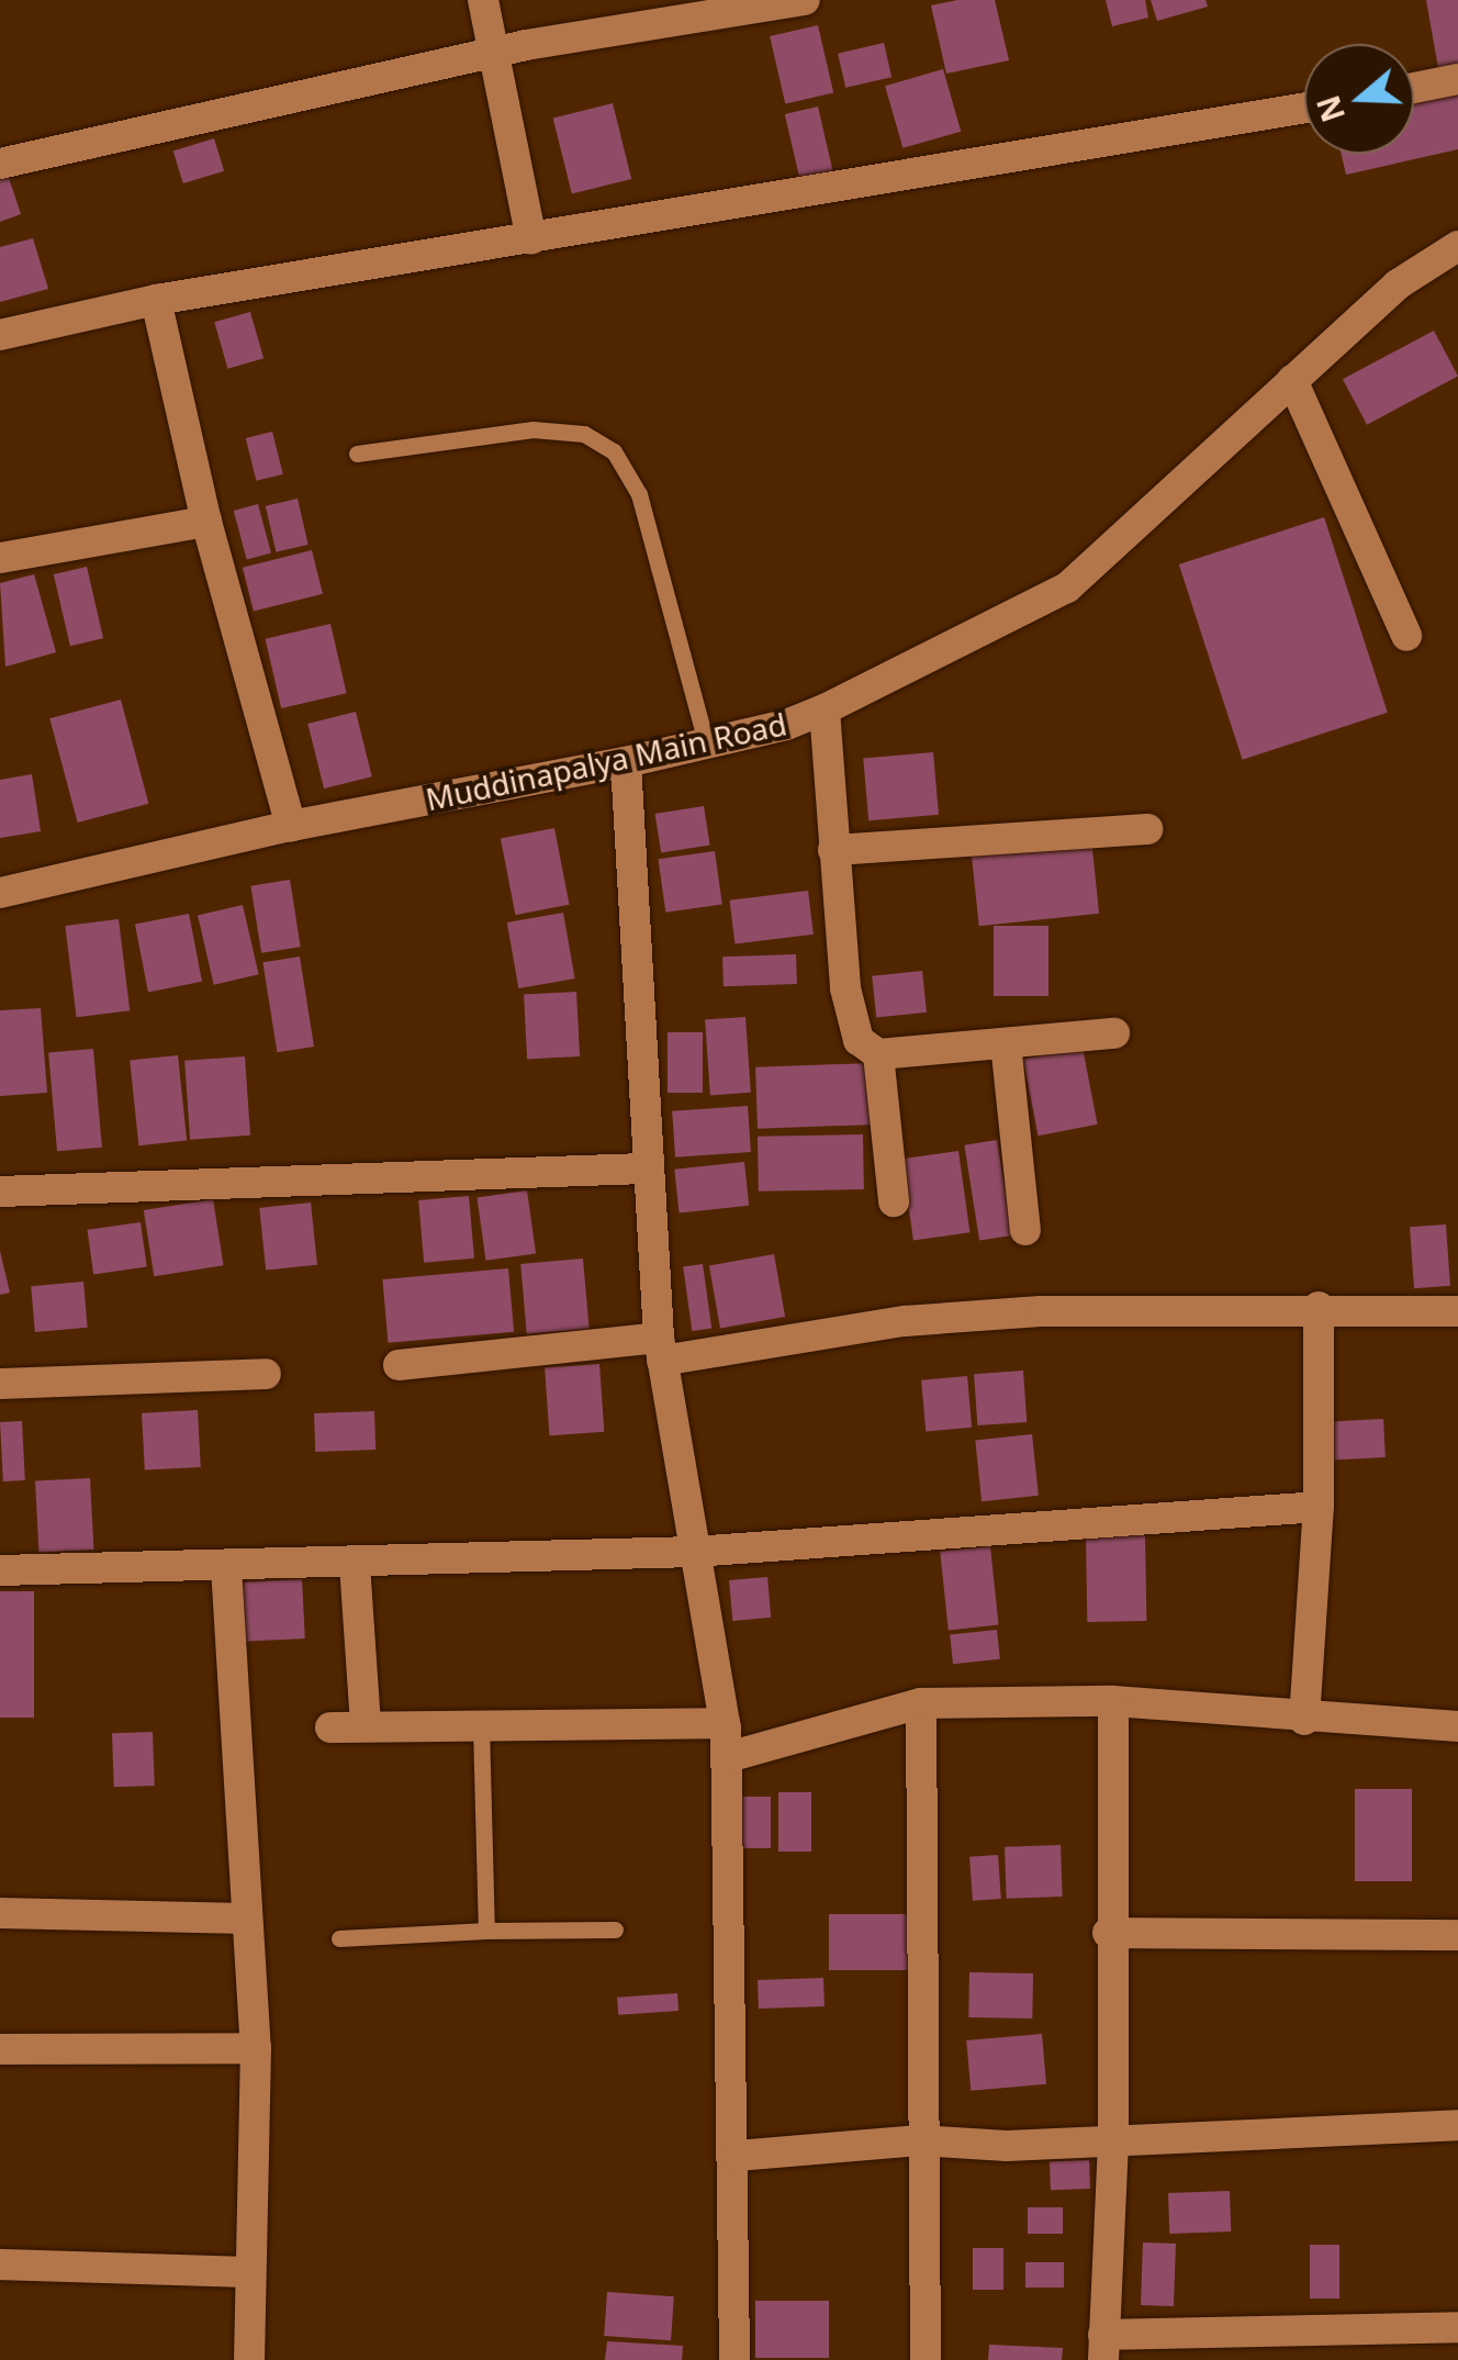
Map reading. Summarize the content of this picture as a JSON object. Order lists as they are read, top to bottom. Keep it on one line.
{"streets":{"street":["Muddinapalya Main Road"]},"north":"left"}
